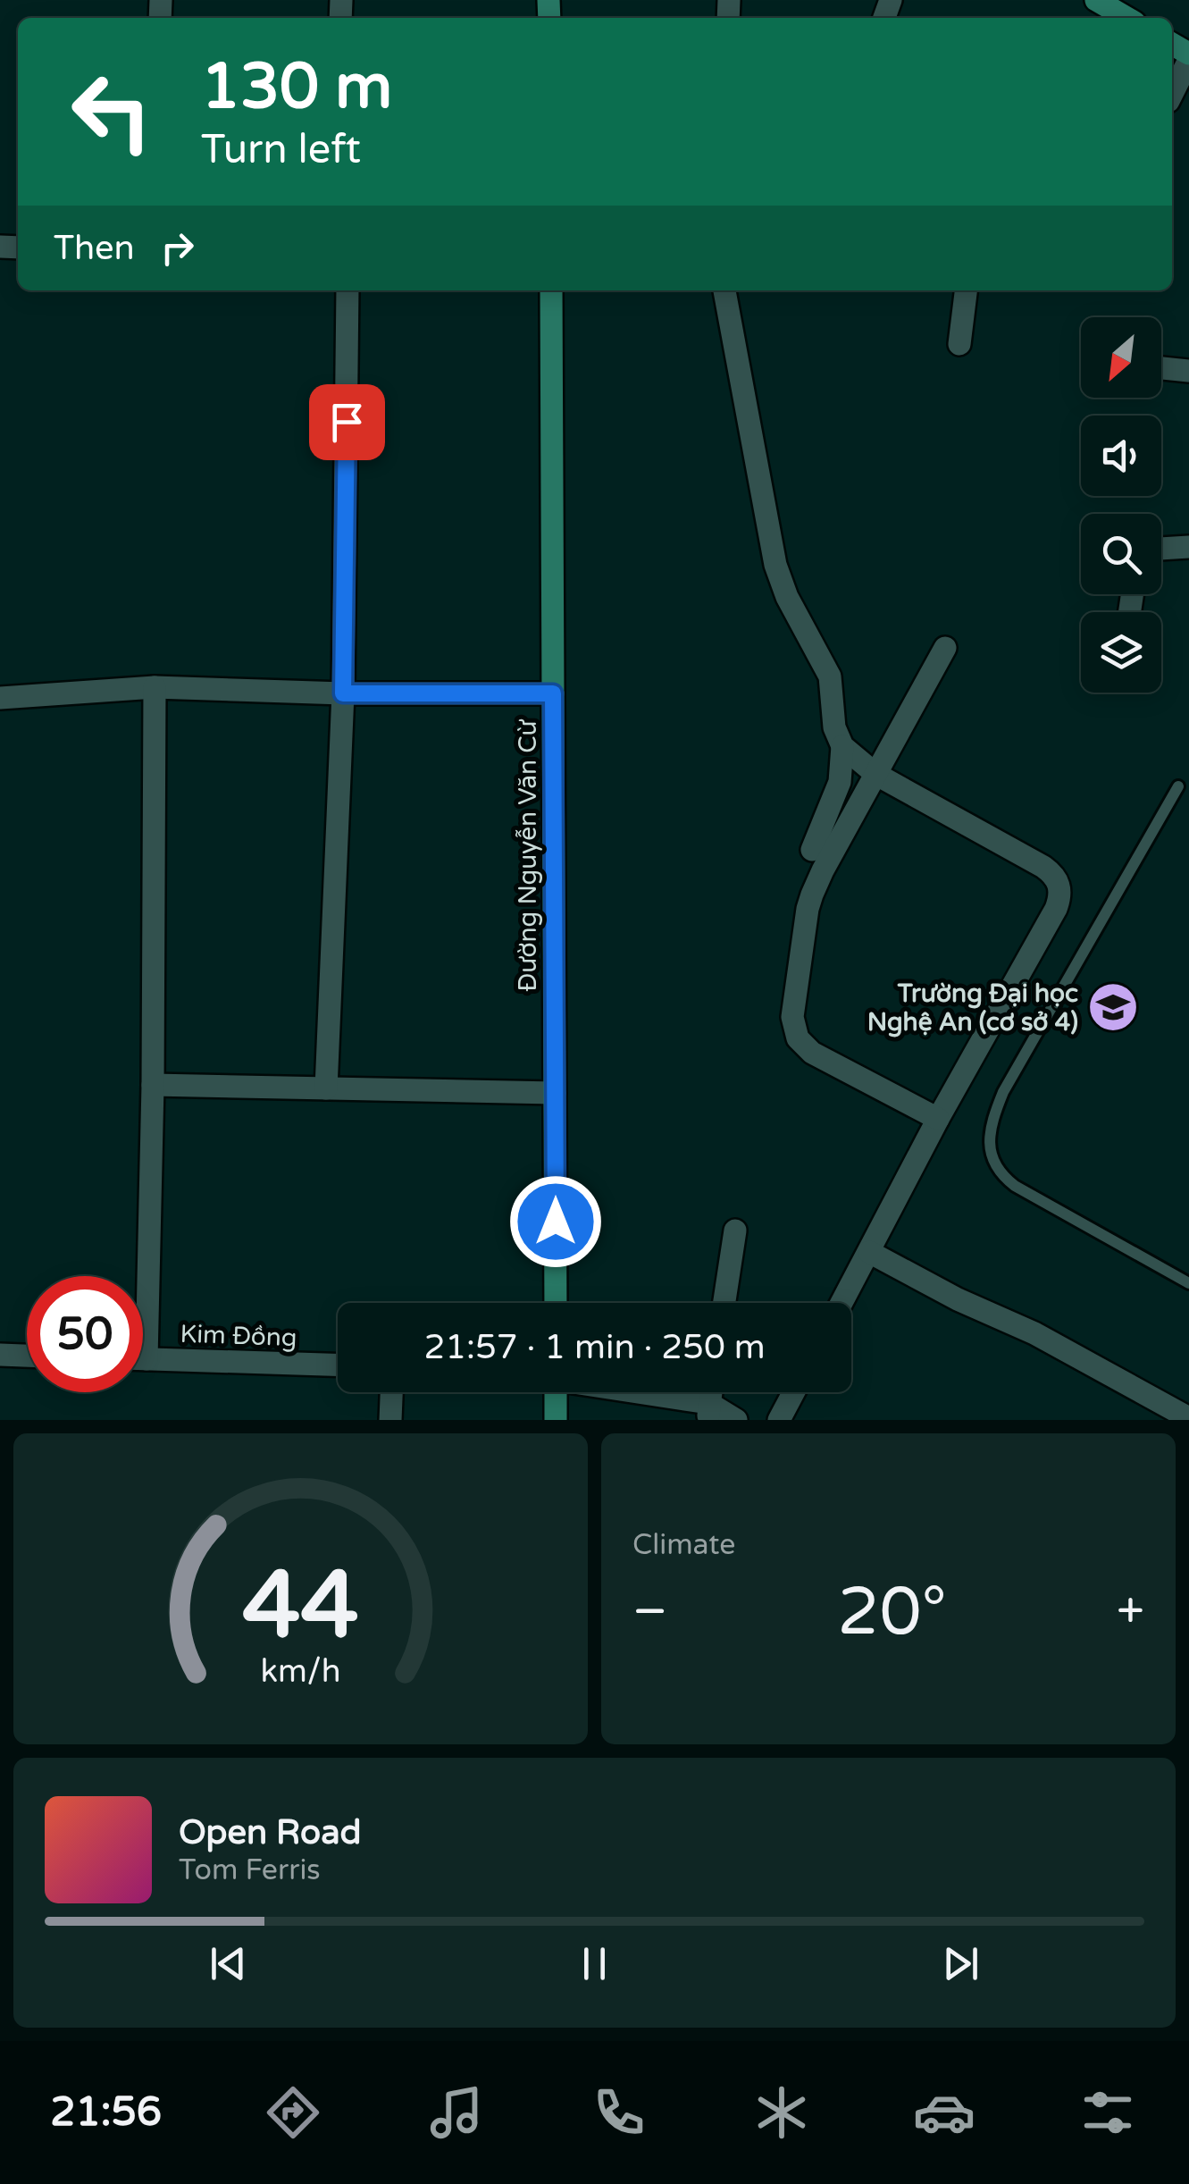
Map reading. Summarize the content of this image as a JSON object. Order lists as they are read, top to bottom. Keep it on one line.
{"streets":{"main road":["Đường Nguyễn Văn Cừ"],"street":["Kim Đồng"]},"places":{"school or university":["Trường Đại học Nghệ An (cơ sở 4)"]},"north":"bottom left","page":{"turn":["130 m","Turn left"],"then":"Then","limit":"50","trip":"21:57 · 1 min · 250 m","tile":"Climate","heat":["−","20°","+"],"song":["Open Road","Tom Ferris"],"tabs":"21:56","gauge":["44","km/h"]}}
